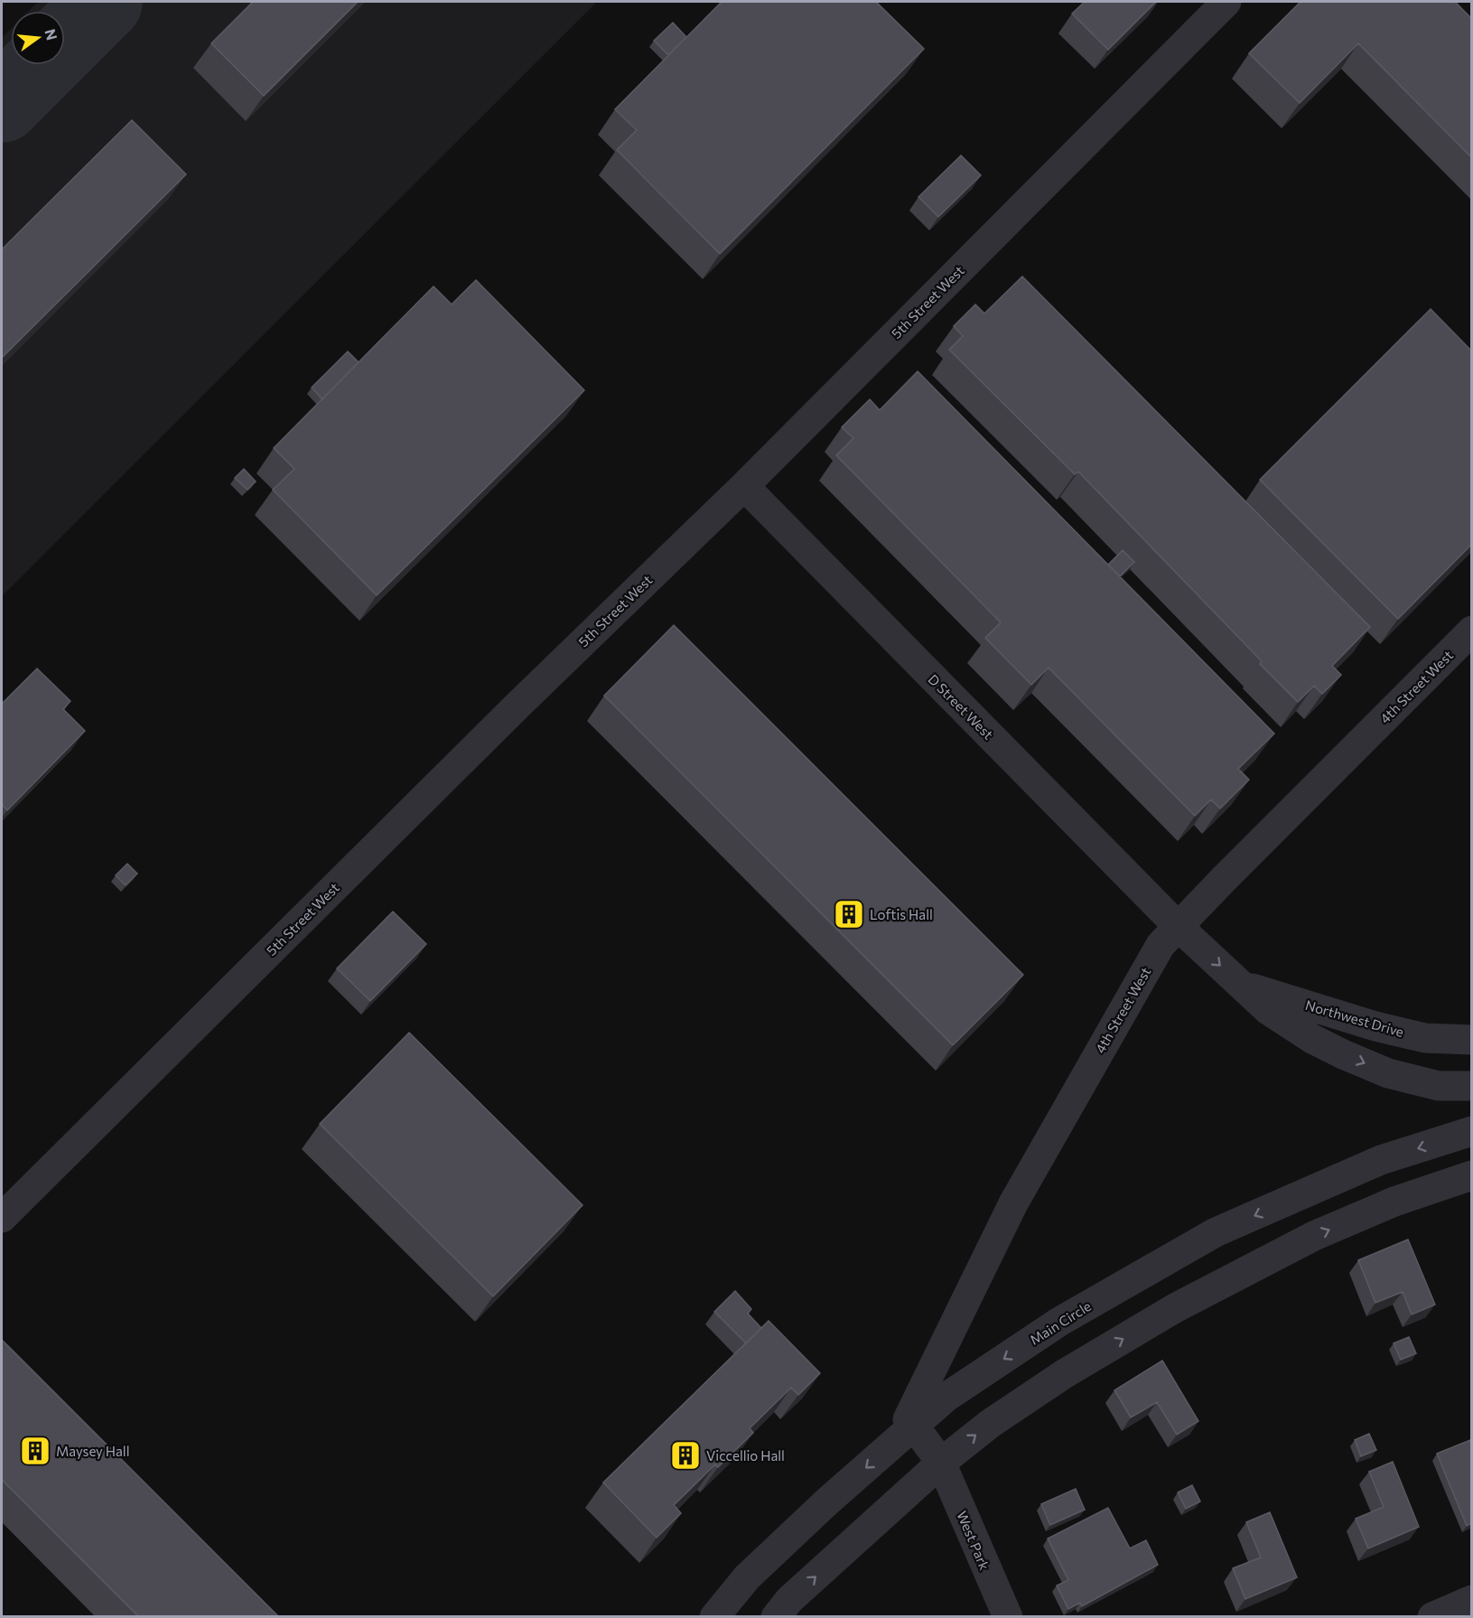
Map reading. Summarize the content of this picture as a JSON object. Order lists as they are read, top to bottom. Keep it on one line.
{"streets":{"street":["5th Street West","4th Street West","D Street West","Northwest Drive","Main Circle","West Park"]},"crossings":[["5th Street West","D Street West"],["4th Street West","D Street West"],["4th Street West","Northwest Drive"],["4th Street West","Main Circle"],["D Street West","Northwest Drive"]],"places":{"building":["Loftis Hall","Maysey Hall","Viccellio Hall"]},"north":"right"}
